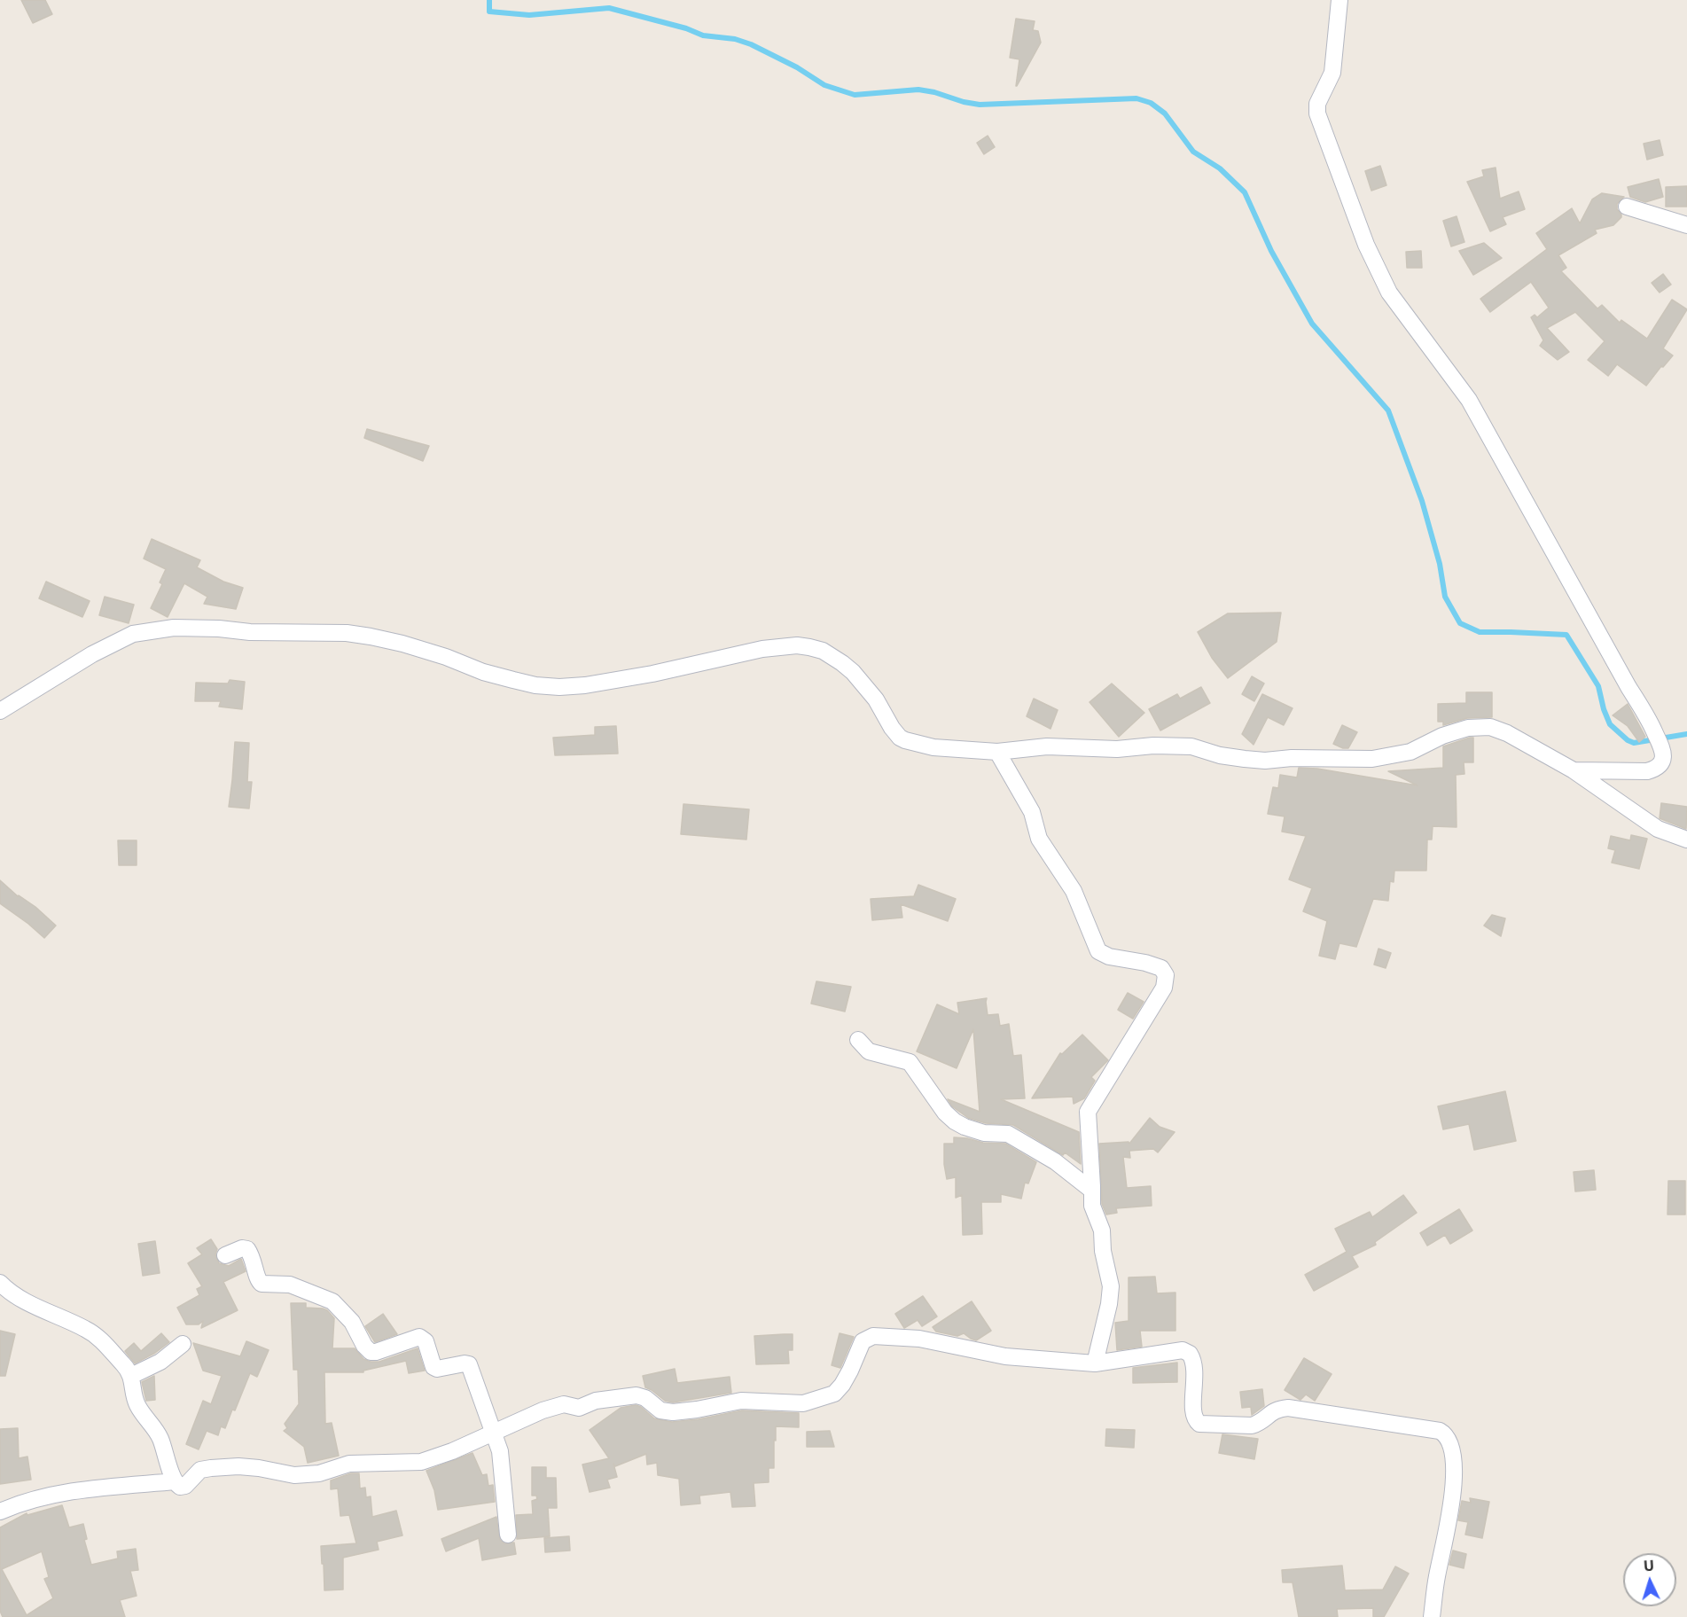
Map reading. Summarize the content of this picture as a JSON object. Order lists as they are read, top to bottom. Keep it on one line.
{"north":"top"}
